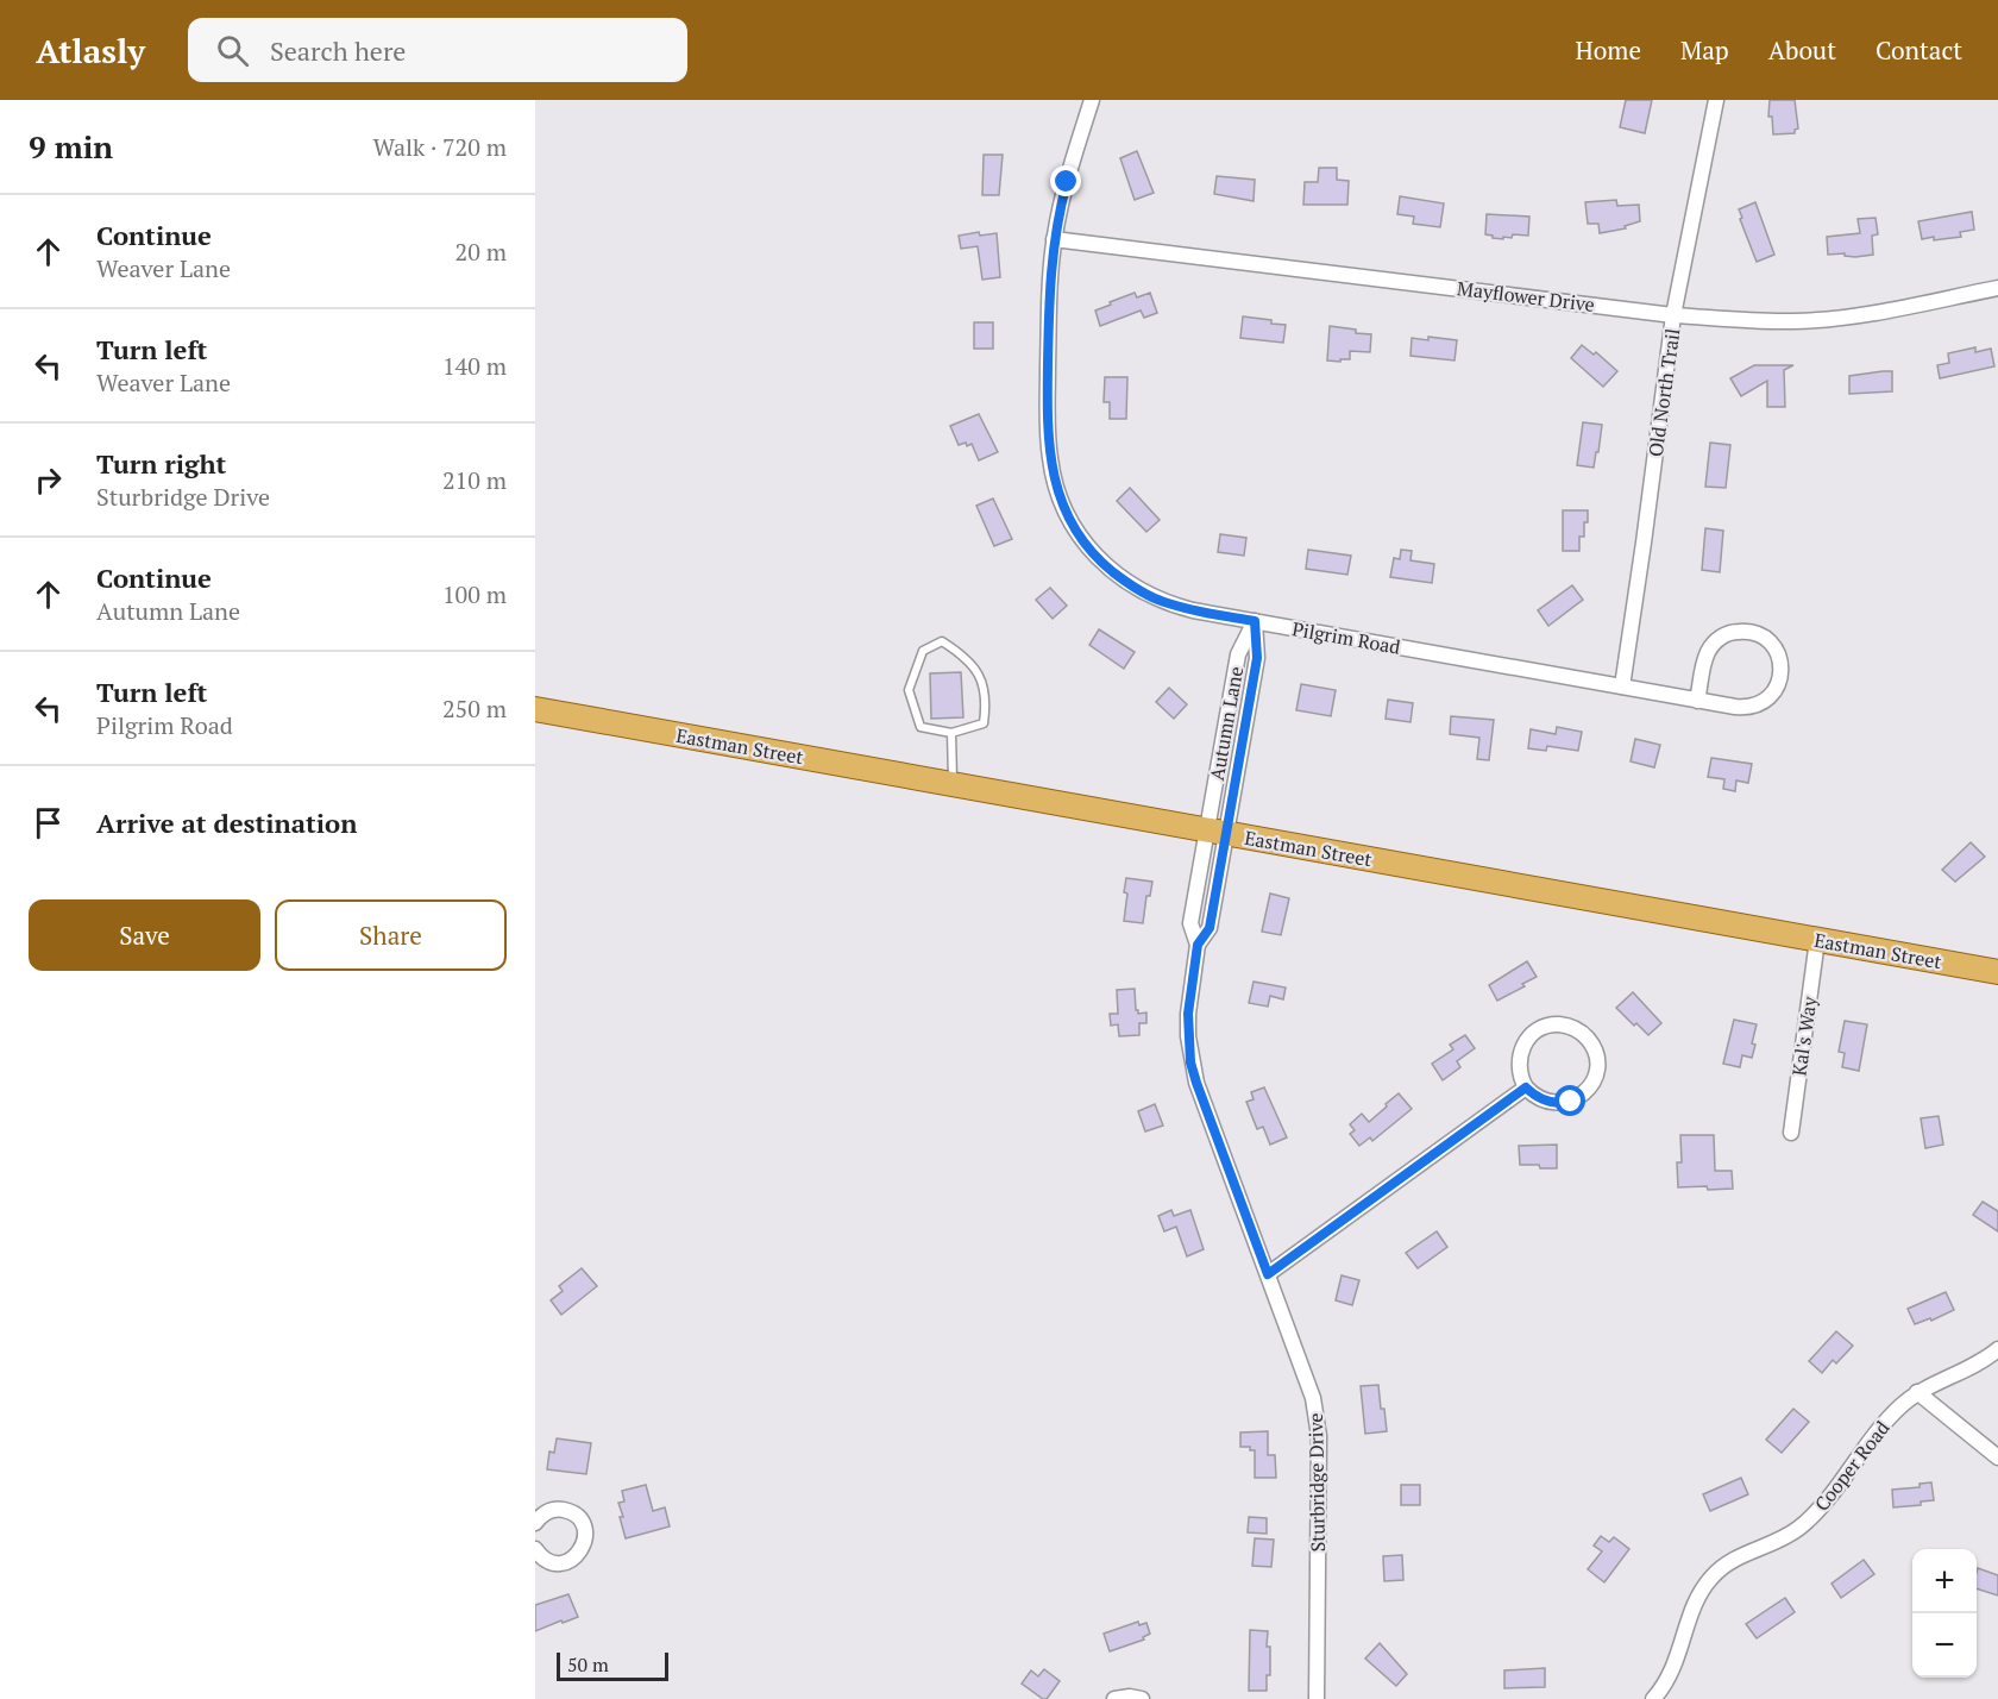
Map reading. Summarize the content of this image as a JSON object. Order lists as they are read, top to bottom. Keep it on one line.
{"streets":{"main road":["Eastman Street"],"street":["Mayflower Drive","Old North Trail","Pilgrim Road","Autumn Lane","Kal's Way","Cooper Road","Sturbridge Drive"]},"crossings":[["Mayflower Drive","Old North Trail"],["Mayflower Drive","Pilgrim Road"],["Old North Trail","Pilgrim Road"],["Pilgrim Road","Autumn Lane"],["Autumn Lane","Eastman Street"],["Autumn Lane","Sturbridge Drive"],["Eastman Street","Kal's Way"],["Eastman Street","Sturbridge Drive"]],"scale_bar":"50 m","page":{"header":"Atlasly","search":"Search here","nav":["Home","Map","About","Contact"],"heading":["9 min","Walk · 720 m"],"list":[["Continue","Weaver Lane","20 m"],["Turn left","Weaver Lane","140 m"],["Turn right","Sturbridge Drive","210 m"],["Continue","Autumn Lane","100 m"],["Turn left","Pilgrim Road","250 m"],"Arrive at destination"],"buttons":["Save","Share"],"map_buttons":["+","−"],"scale":"50 m"}}
